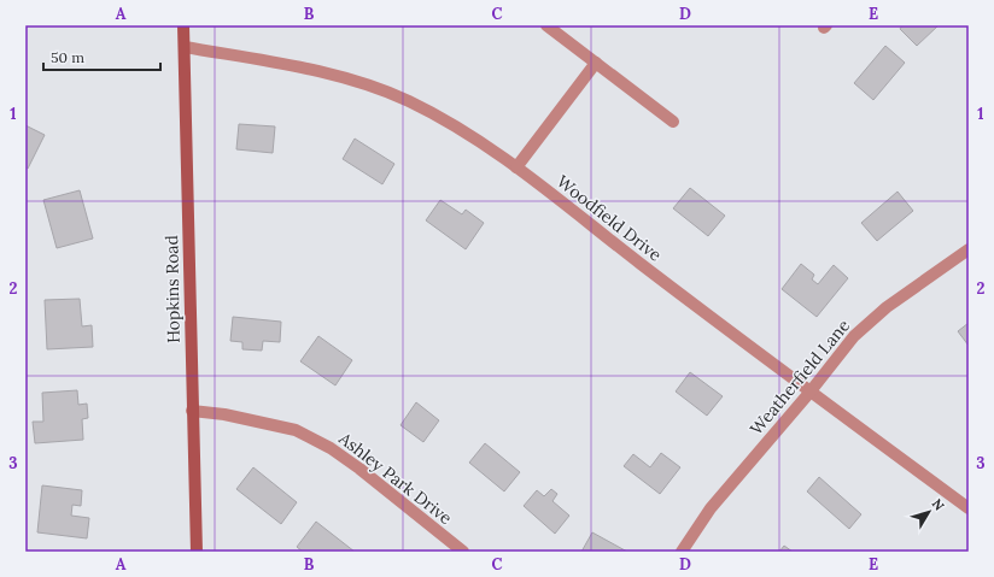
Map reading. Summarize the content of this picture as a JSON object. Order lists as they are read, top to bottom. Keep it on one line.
{"streets":{"main road":["Hopkins Road"],"street":["Woodfield Drive","Weatherfield Lane","Ashley Park Drive"]},"crossings":[["Woodfield Drive","Hopkins Road"],["Woodfield Drive","Weatherfield Lane"],["Hopkins Road","Ashley Park Drive"]],"scale_bar":"50 m","north":"top right","grid":{"columns":["A","B","C","D","E"],"rows":["1","2","3"]}}
